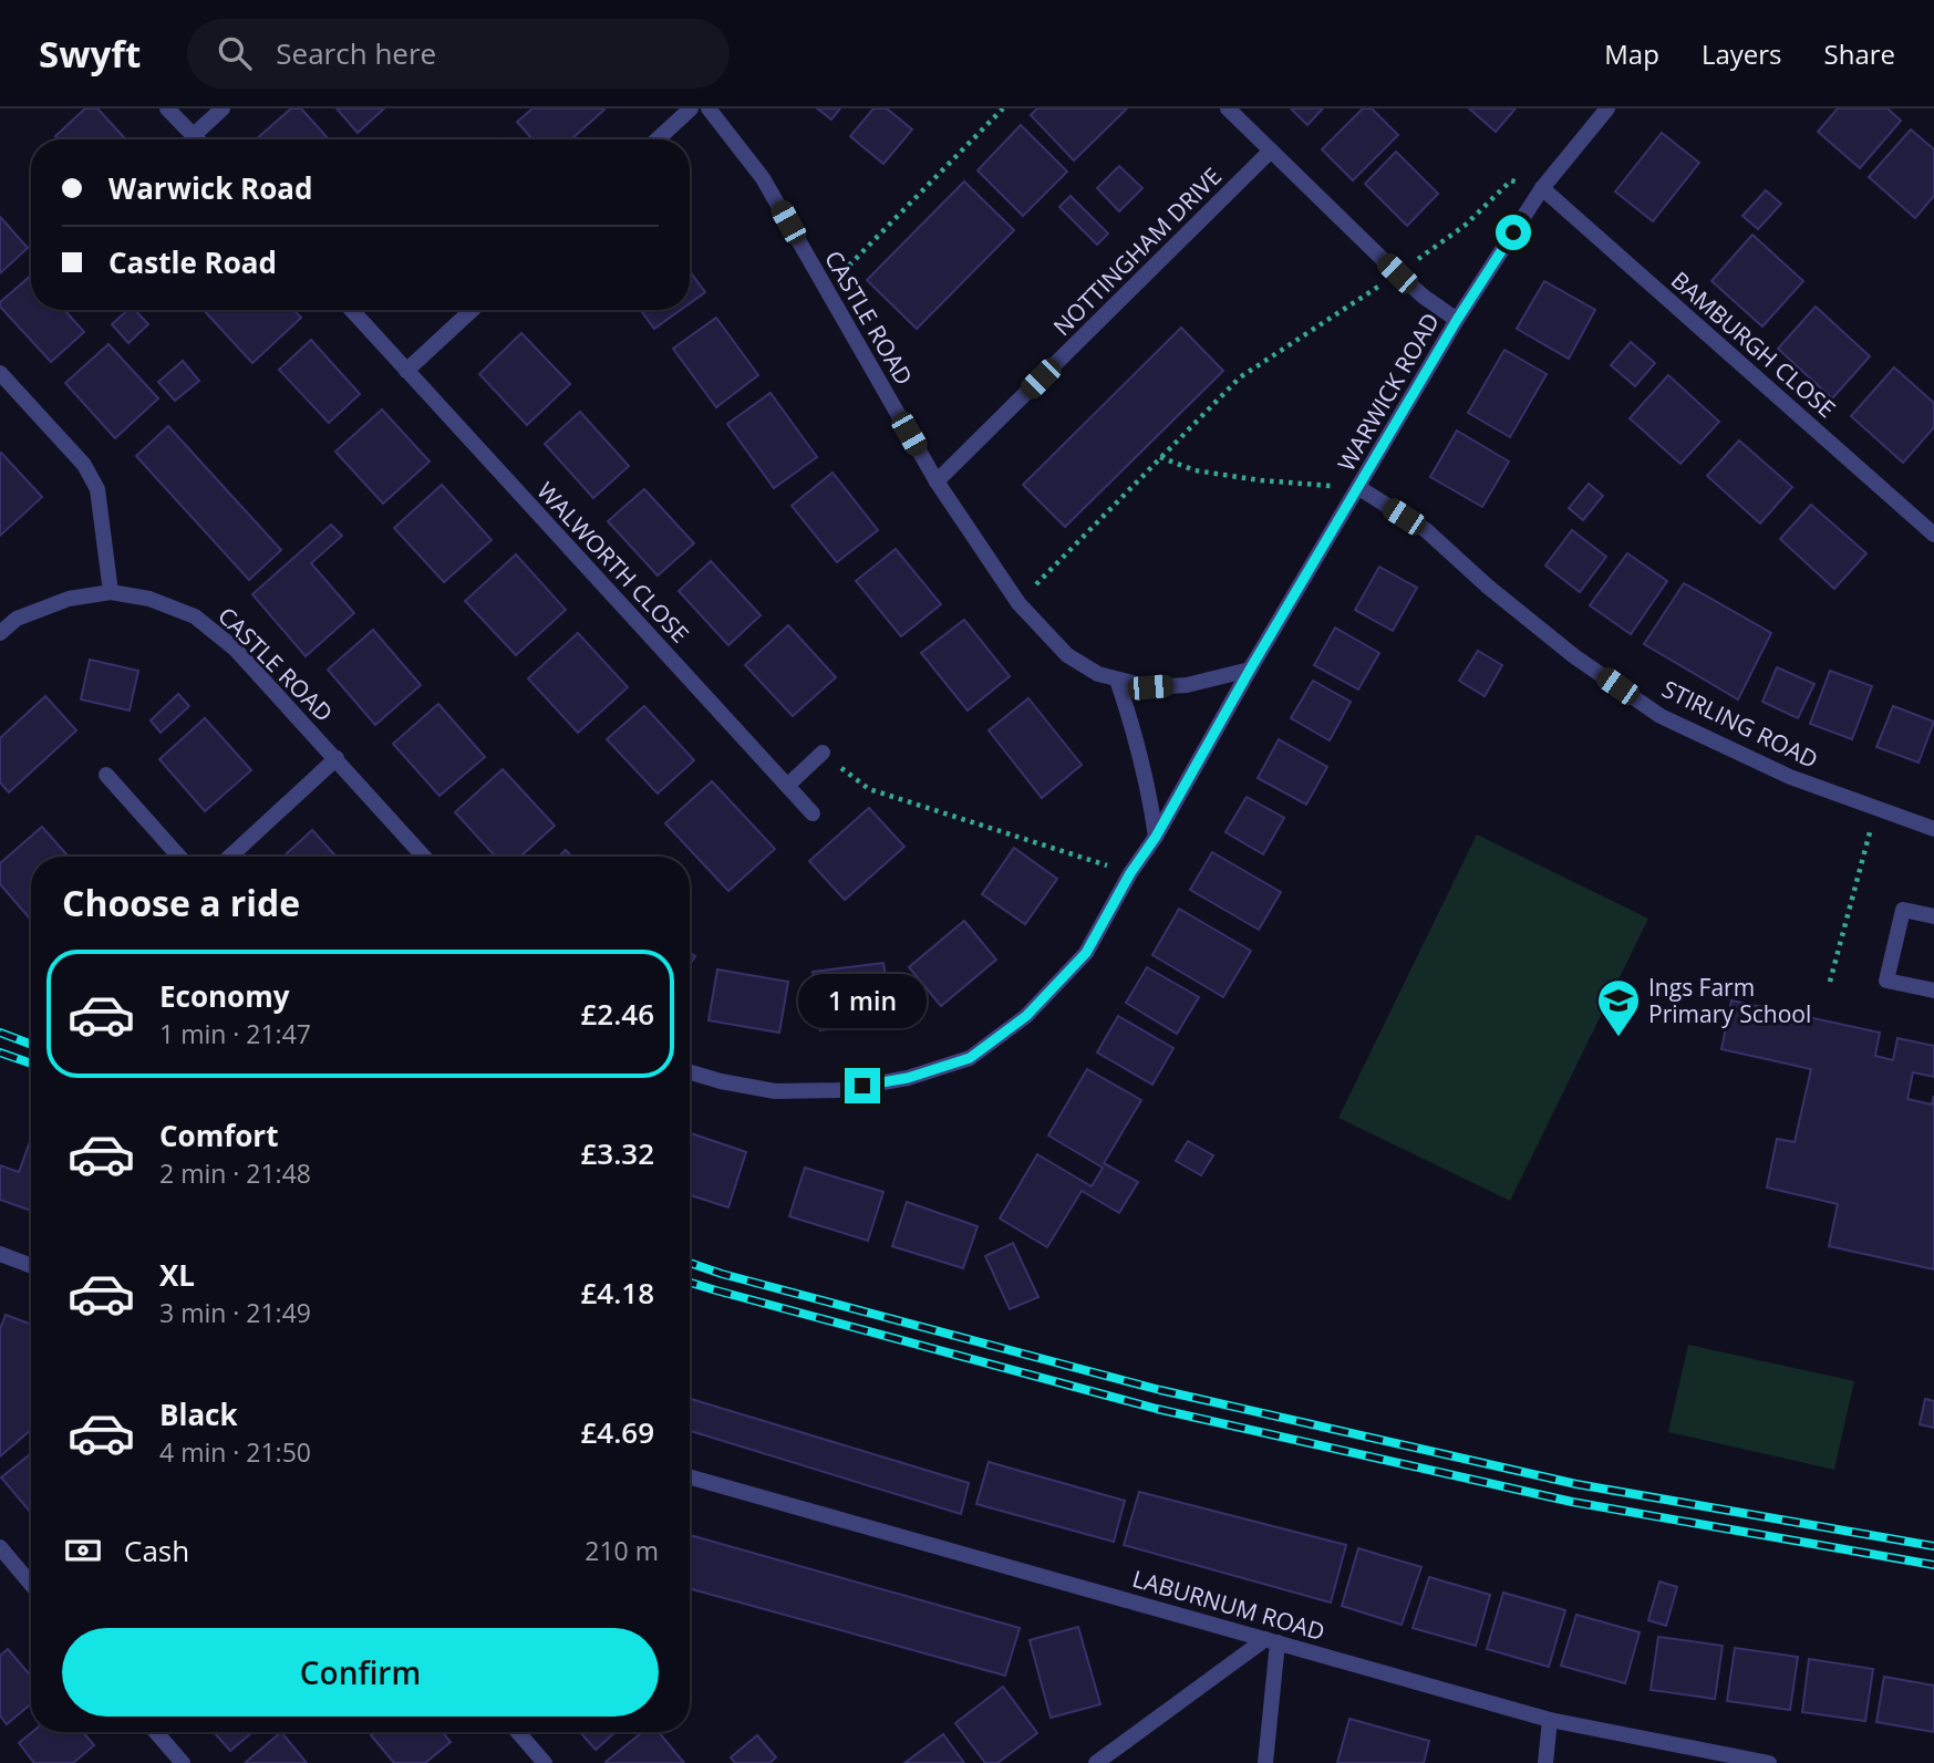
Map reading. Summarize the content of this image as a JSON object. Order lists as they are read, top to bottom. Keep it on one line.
{"streets":{"street":["NOTTINGHAM DRIVE","CASTLE ROAD","BAMBURGH CLOSE","WARWICK ROAD","WALWORTH CLOSE","STIRLING ROAD","LABURNUM ROAD"]},"crossings":[["NOTTINGHAM DRIVE","CASTLE ROAD"],["CASTLE ROAD","WARWICK ROAD"],["BAMBURGH CLOSE","WARWICK ROAD"],["WARWICK ROAD","STIRLING ROAD"]],"places":{"school or university":["Ings Farm Primary School"]},"page":{"header":"Swyft","search":"Search here","nav":["Map","Layers","Share"],"banner":["Warwick Road","Castle Road"],"heading":"Choose a ride","list":[{"name":"Economy","note":"1 min · 21:47","value":"£2.46"},{"name":"Comfort","note":"2 min · 21:48","value":"£3.32"},{"name":"XL","note":"3 min · 21:49","value":"£4.18"},{"name":"Black","note":"4 min · 21:50","value":"£4.69"}],"bubble":"1 min","pay":["Cash","210 m"],"buttons":"Confirm"}}
